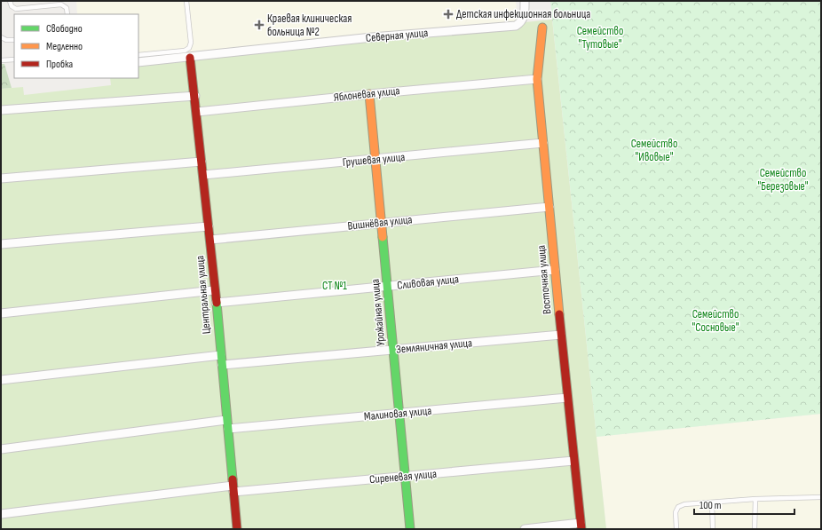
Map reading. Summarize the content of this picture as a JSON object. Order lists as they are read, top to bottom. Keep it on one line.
{"streets":{"street":["Северная улица","Яблоневая улица","Грушевая улица","Вишнёвая улица","Восточная улица","Сливовая улица","Центральная улица","Урожайная улица","Земляничная улица","Малиновая улица","Сиреневая улица"]},"crossings":[["Северная улица","Центральная улица"],["Яблоневая улица","Восточная улица"],["Яблоневая улица","Центральная улица"],["Яблоневая улица","Урожайная улица"],["Грушевая улица","Восточная улица"],["Грушевая улица","Центральная улица"],["Грушевая улица","Урожайная улица"],["Вишнёвая улица","Восточная улица"],["Вишнёвая улица","Центральная улица"],["Вишнёвая улица","Урожайная улица"],["Восточная улица","Сливовая улица"],["Восточная улица","Земляничная улица"],["Восточная улица","Малиновая улица"],["Восточная улица","Сиреневая улица"],["Сливовая улица","Центральная улица"],["Сливовая улица","Урожайная улица"],["Центральная улица","Земляничная улица"],["Центральная улица","Малиновая улица"],["Центральная улица","Сиреневая улица"],["Урожайная улица","Земляничная улица"],["Урожайная улица","Малиновая улица"],["Урожайная улица","Сиреневая улица"]],"parks":["Семейство \"Тутовые\"","Семейство \"Ивовые\"","Семейство \"Березовые\"","СТ №1","Семейство \"Сосновые\""],"places":{"health":["Детская инфекционная больница","Краевая клиническая больница №2"]},"legend":["Свободно","Медленно","Пробка"],"scale_bar":"100 m"}
